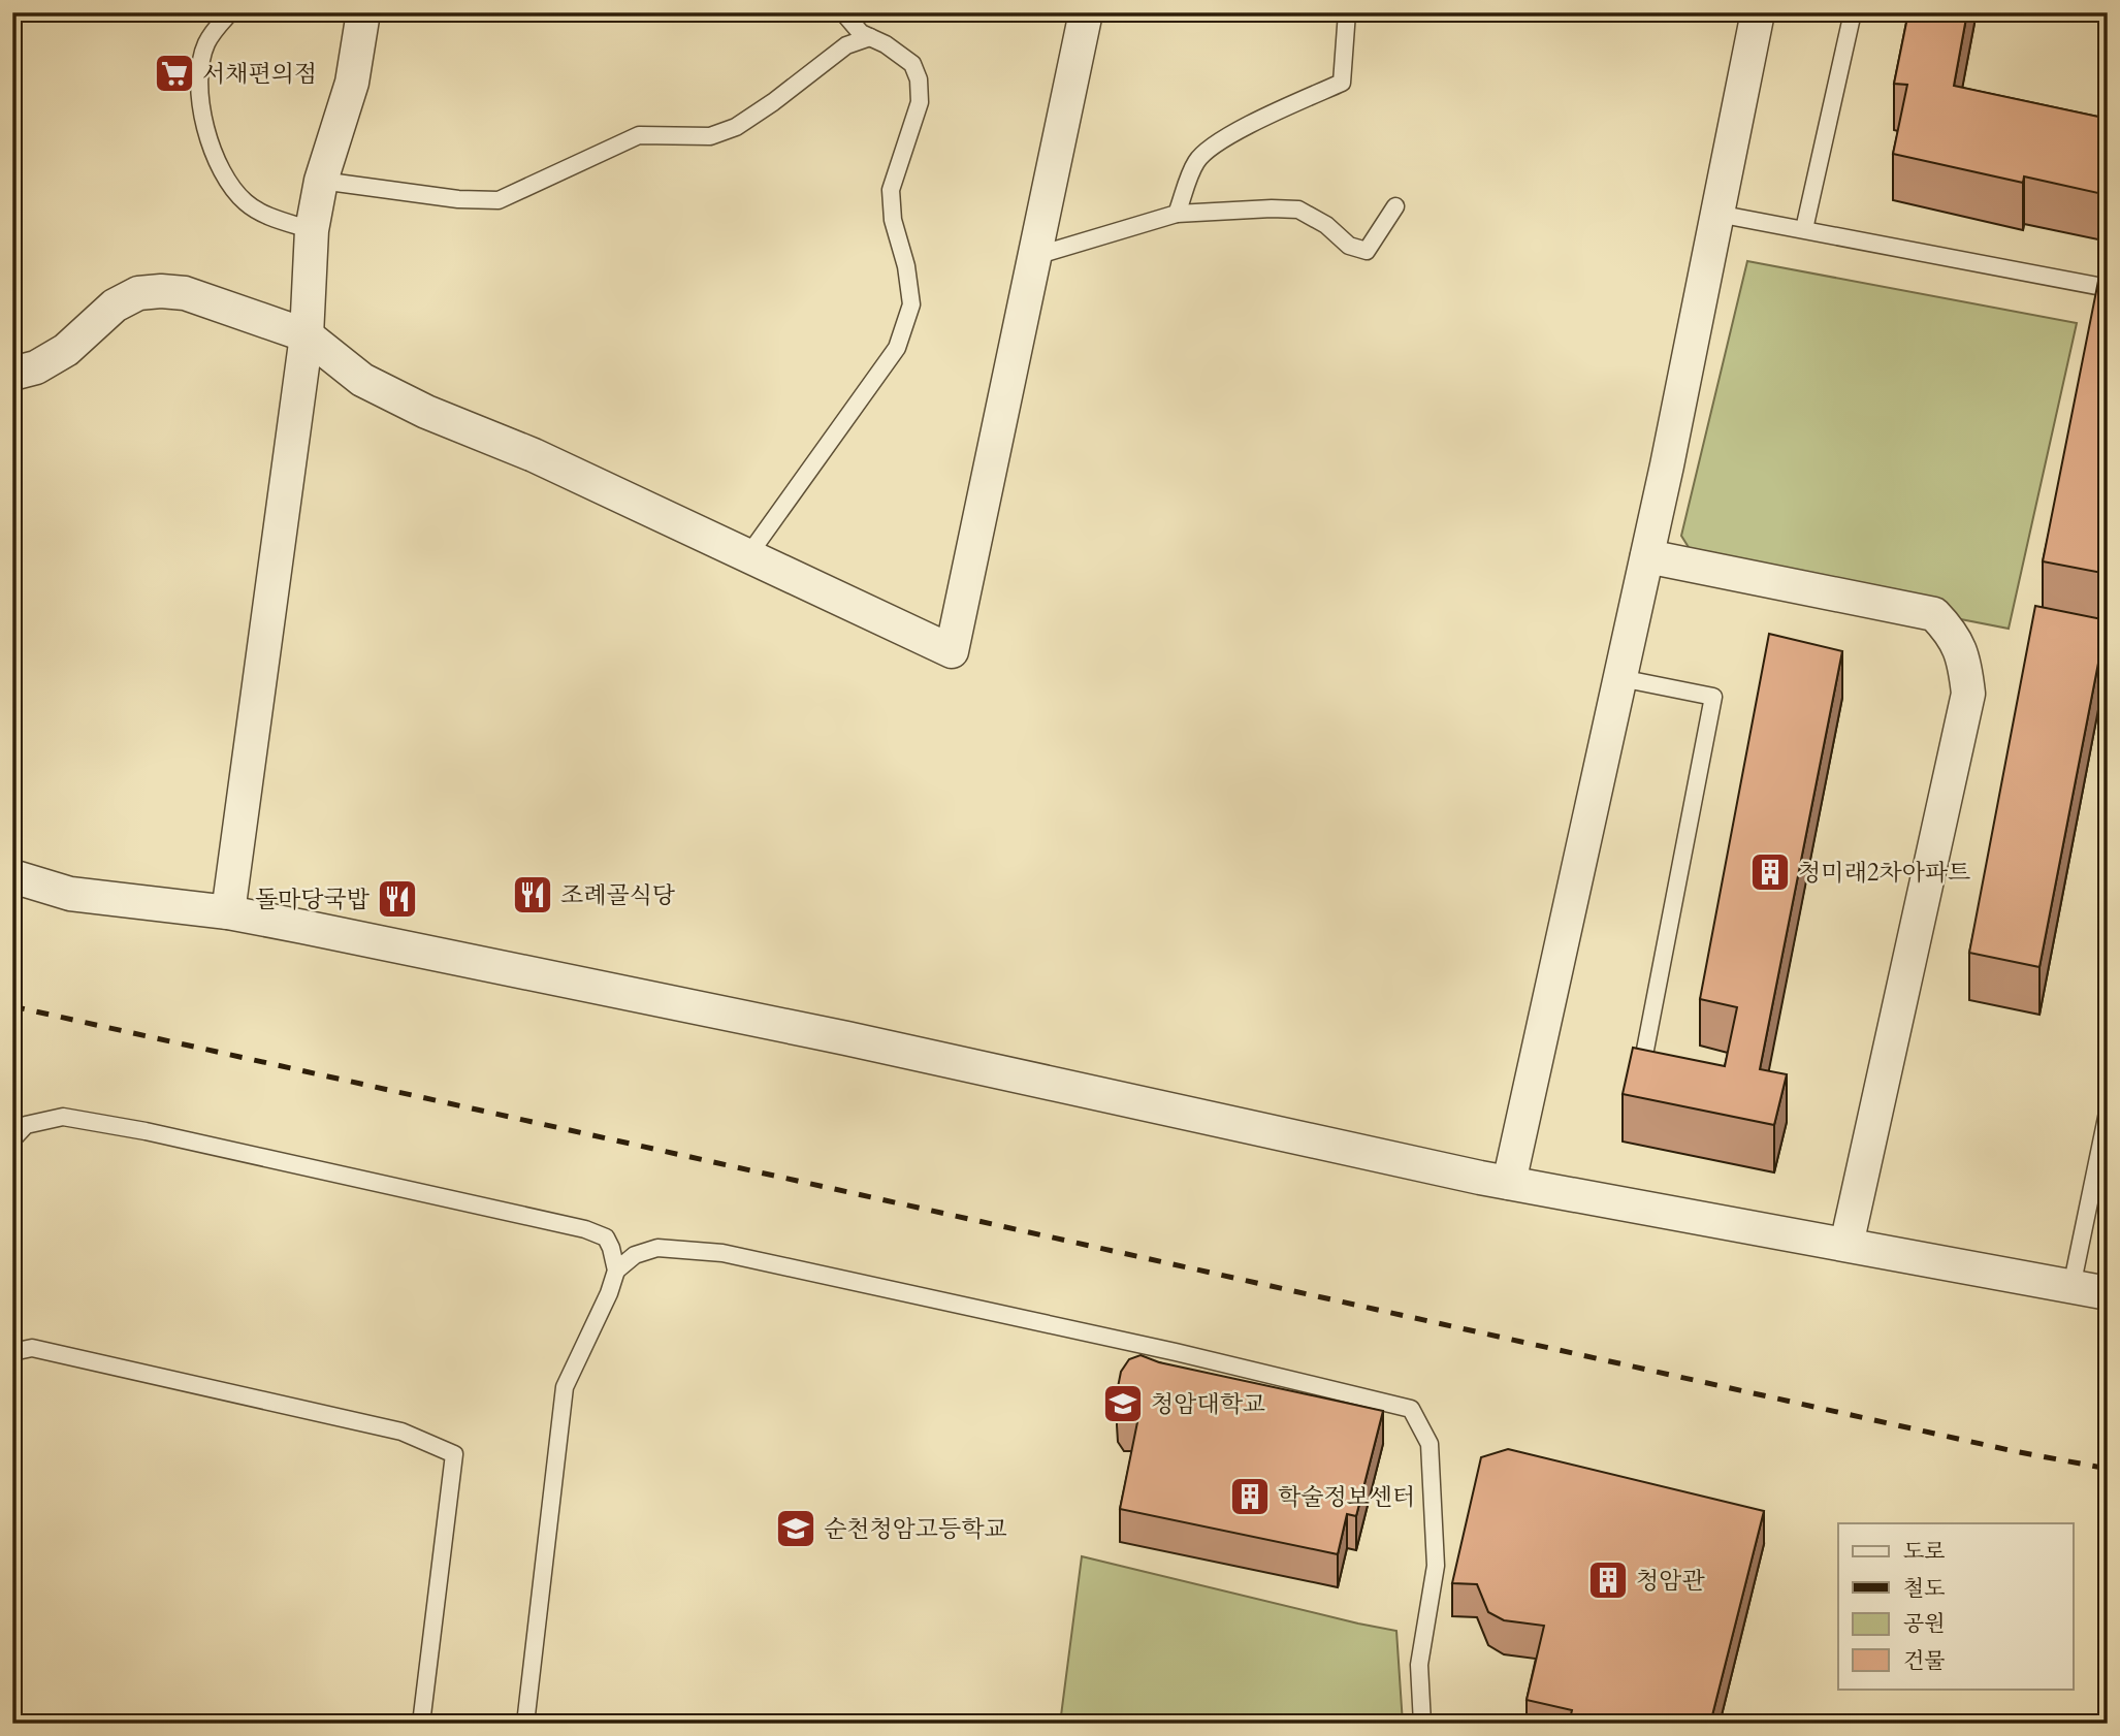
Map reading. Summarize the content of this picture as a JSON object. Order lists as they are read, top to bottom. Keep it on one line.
{"places":{"supermarket":["서채편의점"],"building":["청미래2차아파트","학술정보센터","청암관"],"restaurant":["조례골식당","돌마당국밥"],"school or university":["청암대학교","순천청암고등학교"]},"legend":["도로","철도","공원","건물"]}
